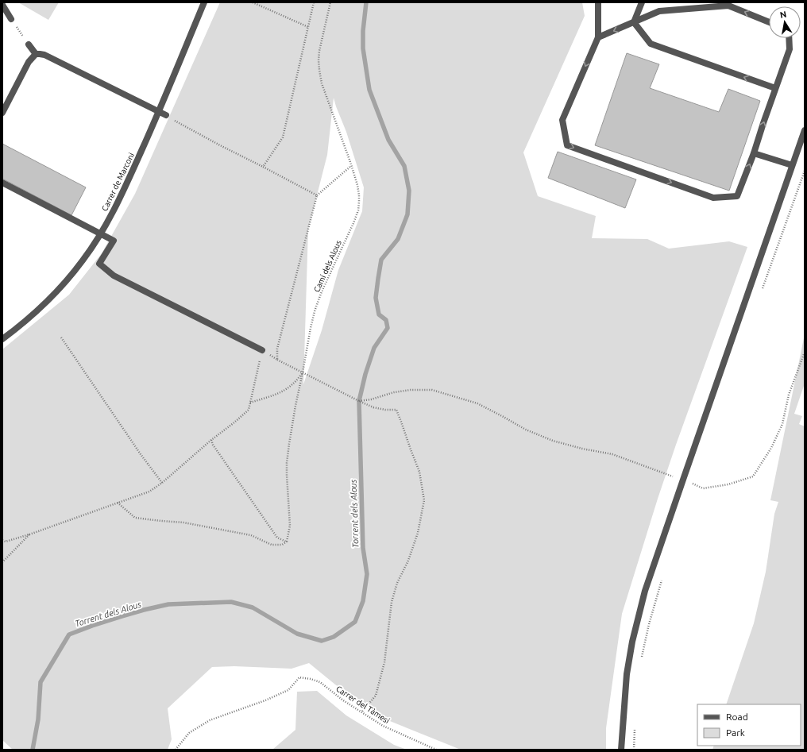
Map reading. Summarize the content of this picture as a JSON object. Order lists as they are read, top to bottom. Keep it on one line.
{"streets":{"street":["Carrer de Marconi"],"path":["Camí dels Alous","Carrer del Tàmesi"]},"water":["Torrent dels Alous"],"legend":["Road","Park"],"north":"top"}
